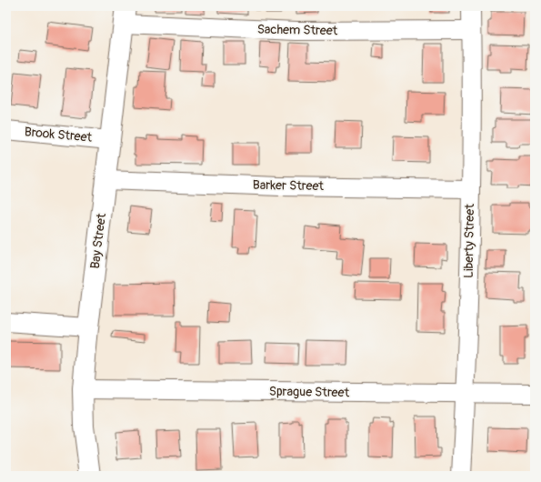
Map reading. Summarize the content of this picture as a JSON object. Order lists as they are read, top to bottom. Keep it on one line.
{"streets":{"main road":["Bay Street"],"street":["Sachem Street","Brook Street","Barker Street","Liberty Street","Sprague Street"]},"crossings":[["Sachem Street","Bay Street"],["Sachem Street","Liberty Street"],["Brook Street","Bay Street"],["Barker Street","Bay Street"],["Barker Street","Liberty Street"],["Bay Street","Sprague Street"],["Liberty Street","Sprague Street"]]}
